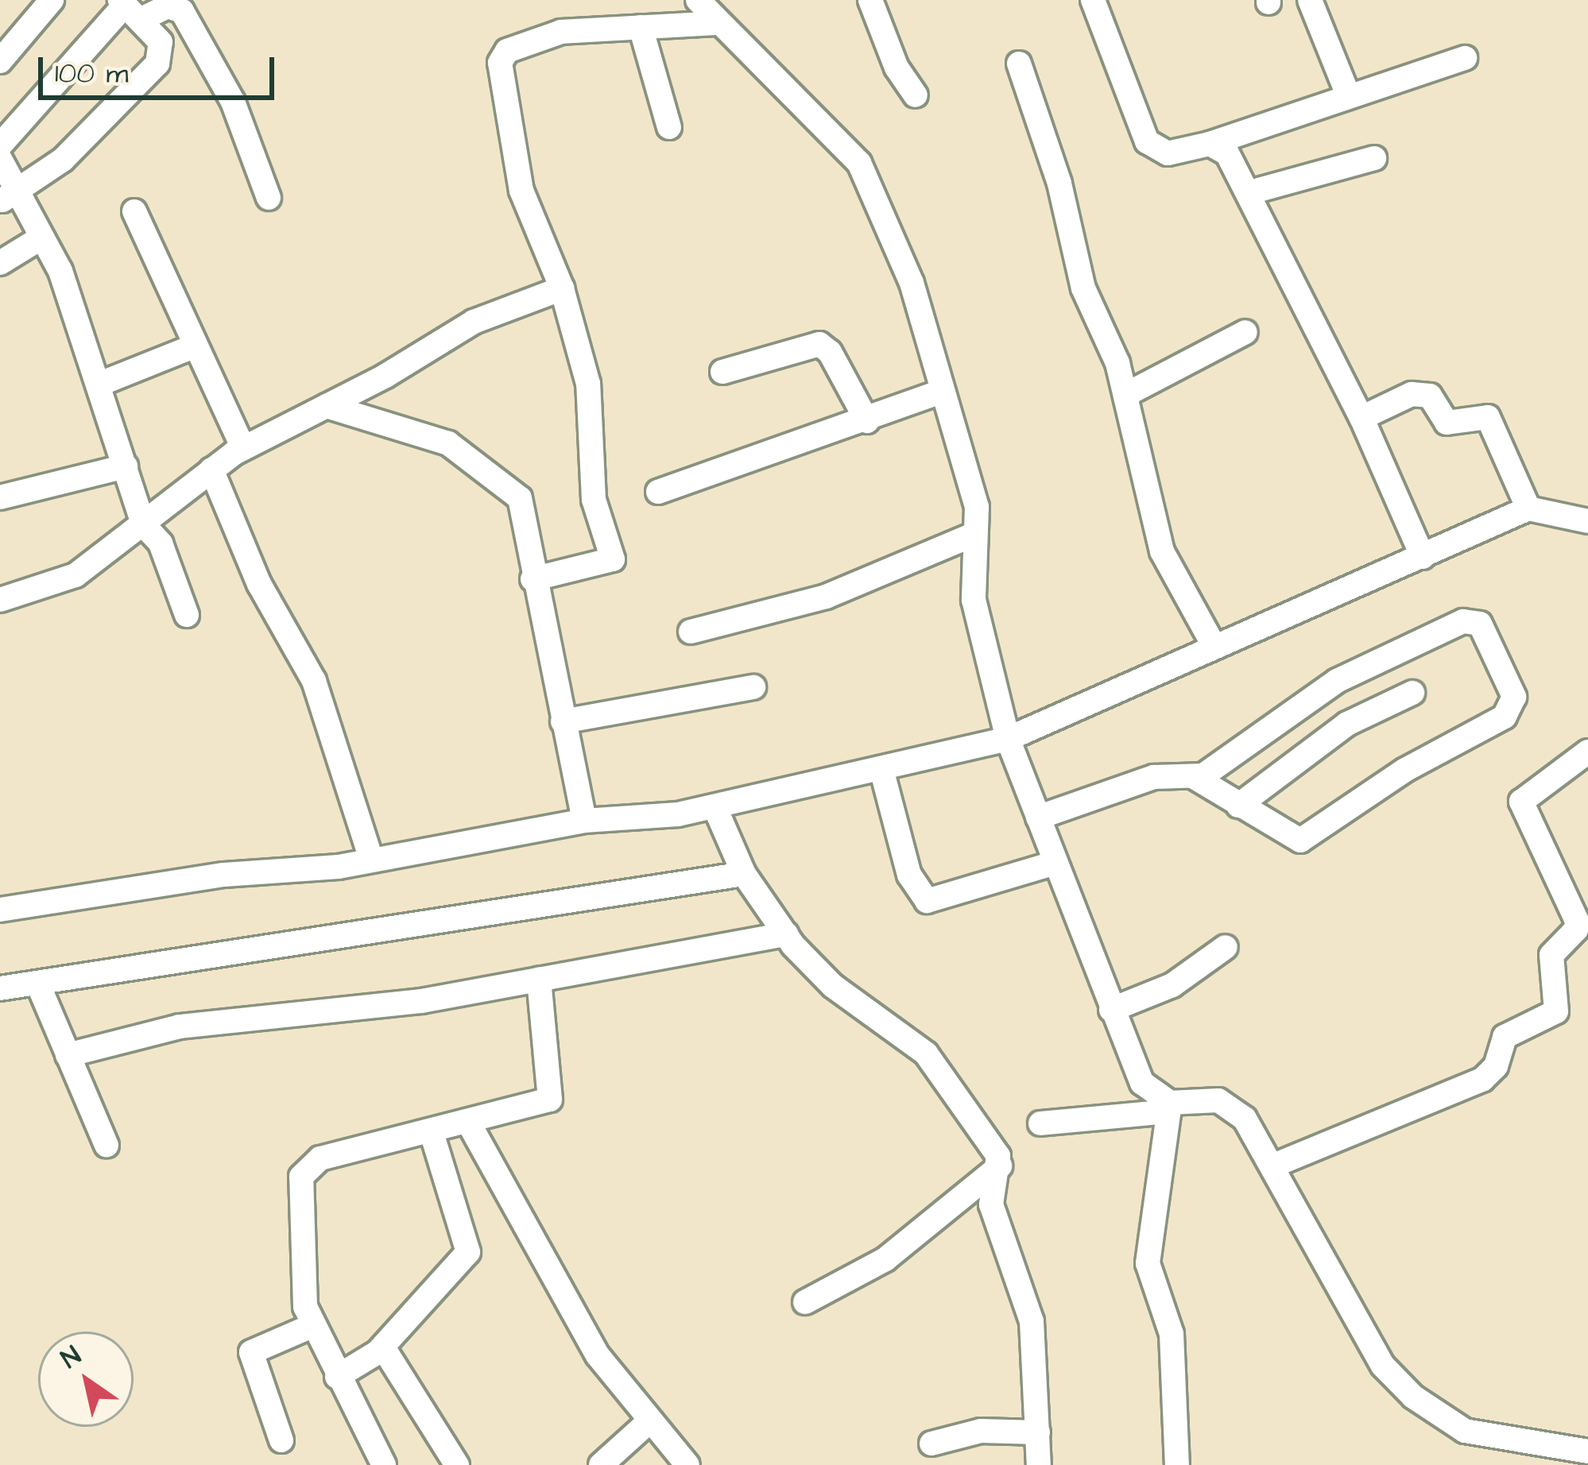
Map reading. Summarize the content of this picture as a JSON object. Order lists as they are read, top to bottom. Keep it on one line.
{"scale_bar":"100 m","north":"top left"}
